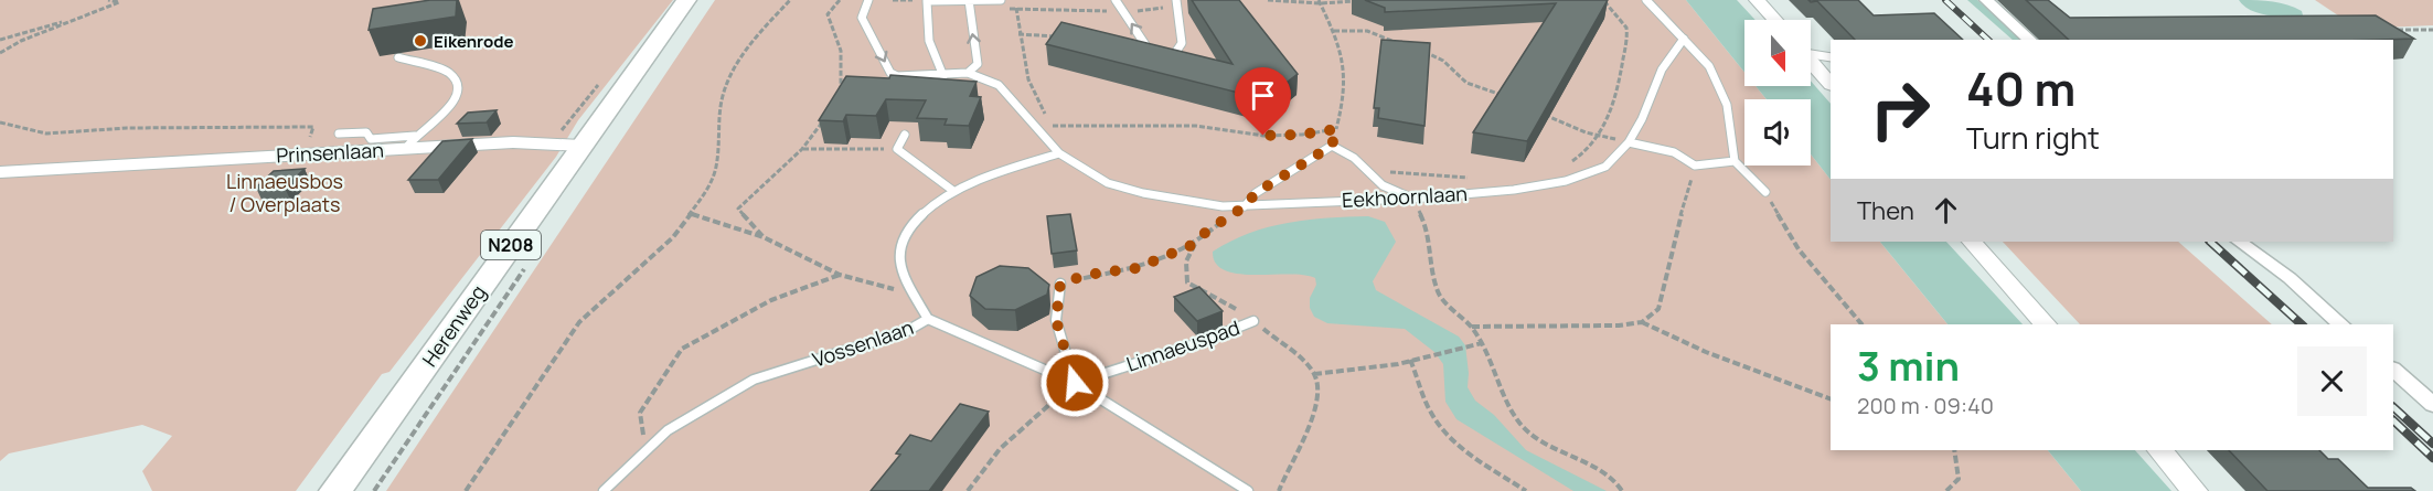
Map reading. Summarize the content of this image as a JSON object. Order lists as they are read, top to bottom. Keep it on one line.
{"streets":{"main road":["N208","Herenweg"],"street":["Prinsenlaan"],"lane":["Eekhoornlaan","Vossenlaan","Linnaeuspad"]},"crossings":[["Prinsenlaan","Herenweg"],["Eekhoornlaan","Vossenlaan"]],"parks":["Linnaeusbos / Overplaats"],"places":["Eikenrode"],"north":"bottom","page":{"turn":["40 m","Turn right"],"then":"Then","heading":["3 min","200 m · 09:40"]}}
